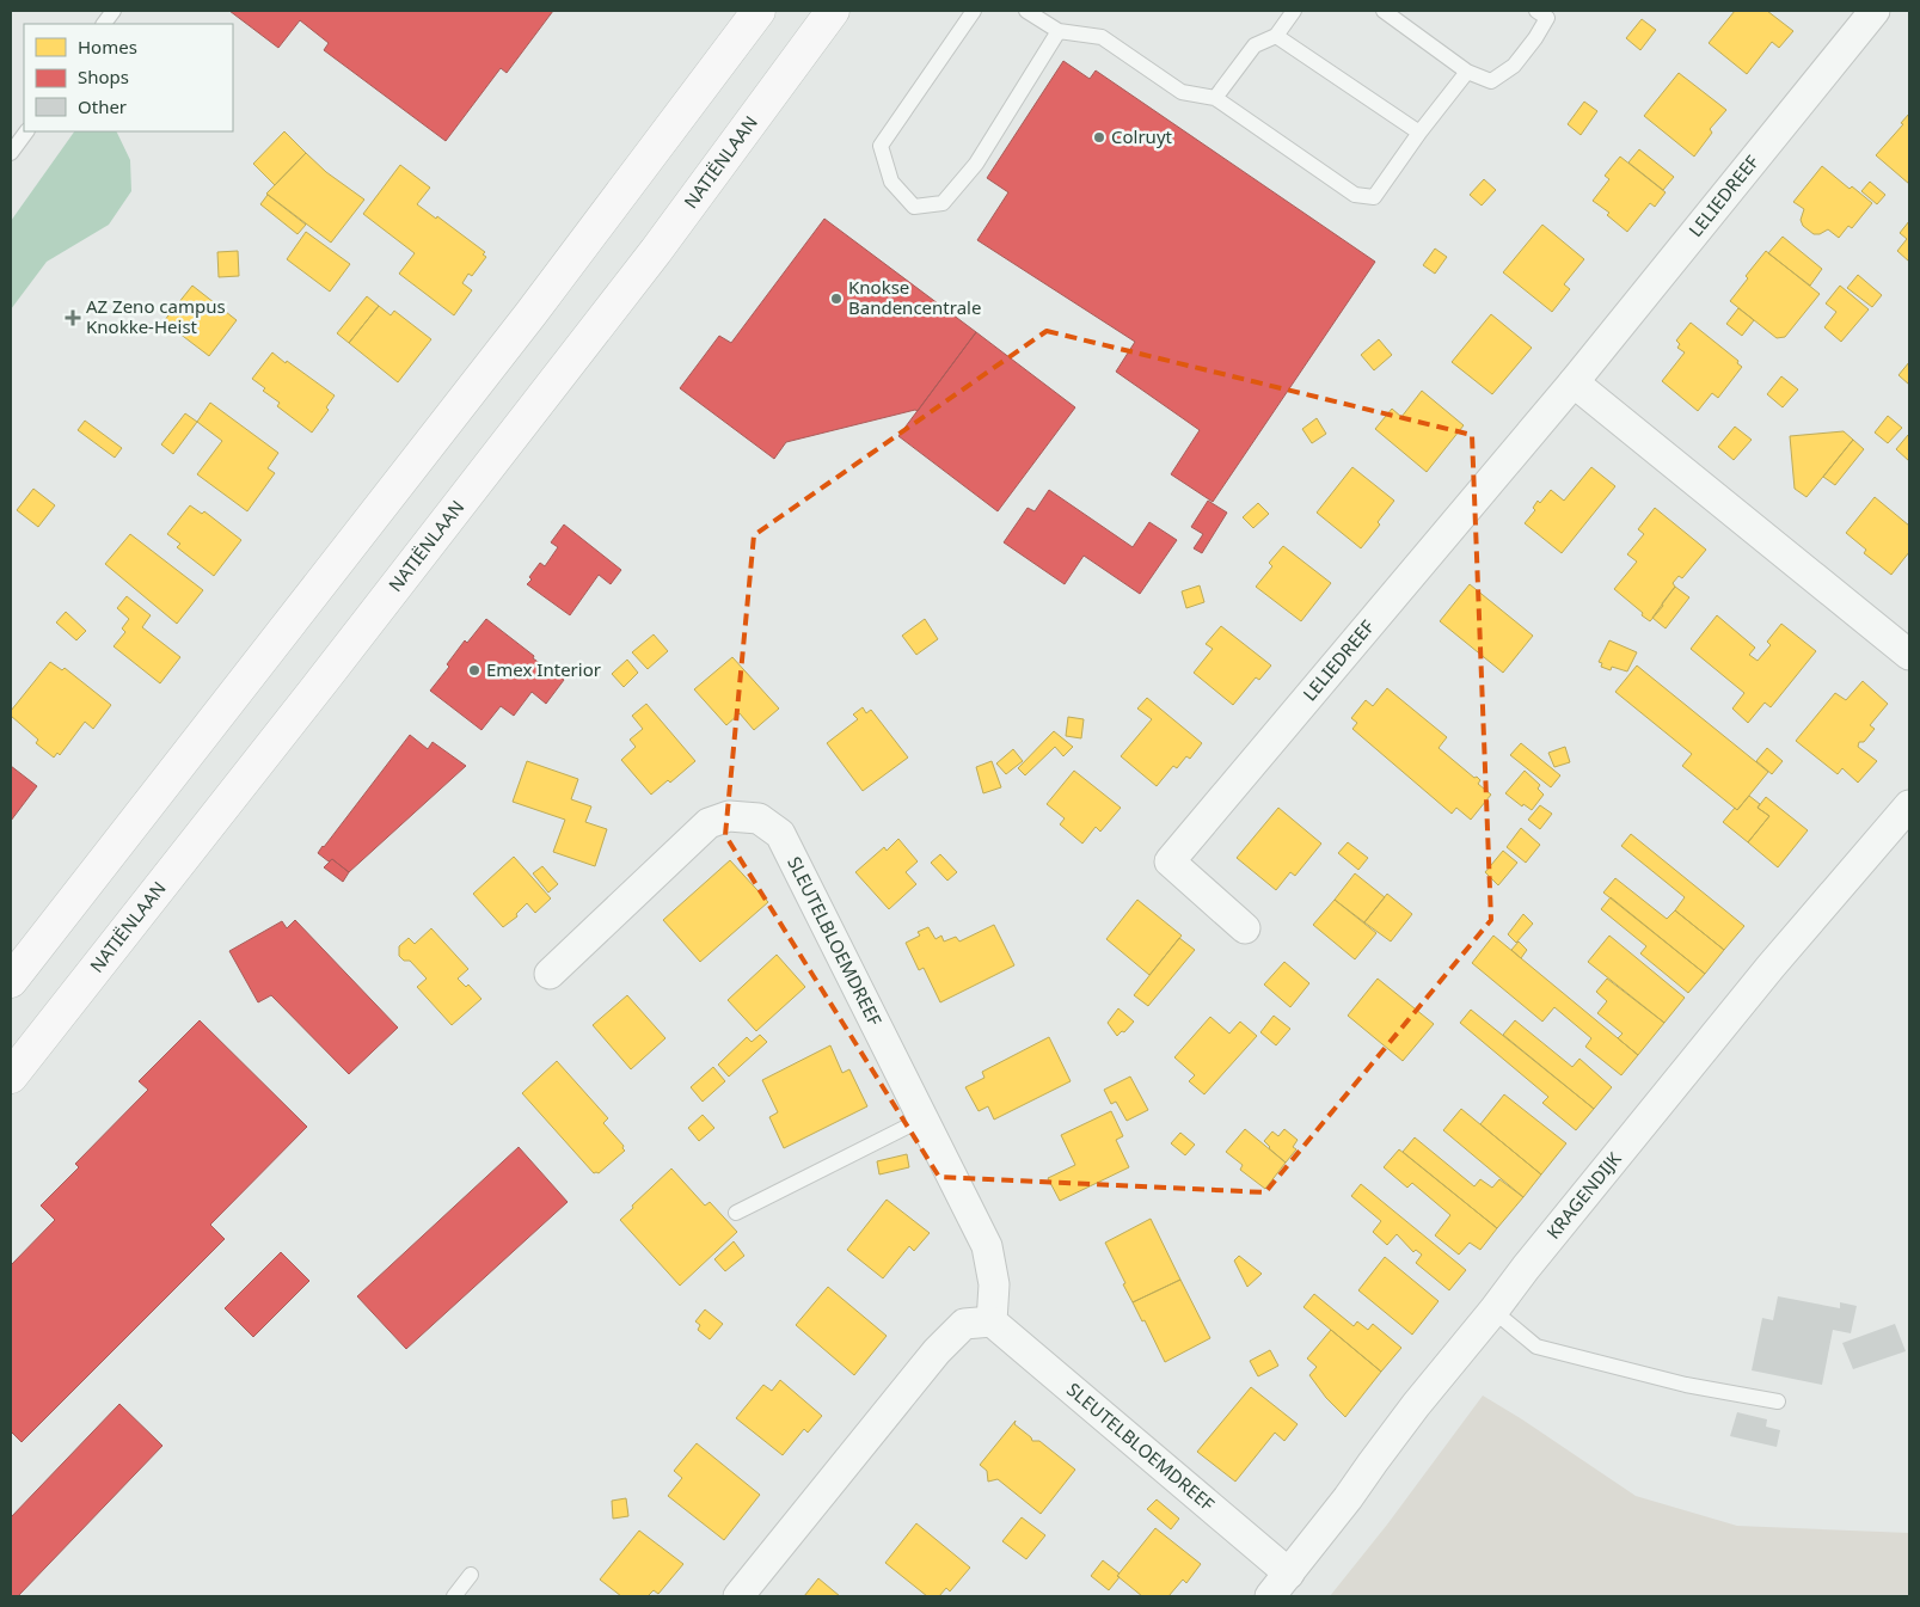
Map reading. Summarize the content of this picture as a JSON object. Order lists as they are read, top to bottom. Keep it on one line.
{"streets":{"main road":["NATIËNLAAN"],"street":["LELIEDREEF","SLEUTELBLOEMDREEF","KRAGENDIJK"]},"crossings":[["SLEUTELBLOEMDREEF","KRAGENDIJK"]],"places":{"other":["Colruyt","Knokse Bandencentrale","Emex Interior"],"health":["AZ Zeno campus Knokke-Heist"]},"legend":["Homes","Shops","Other"]}
